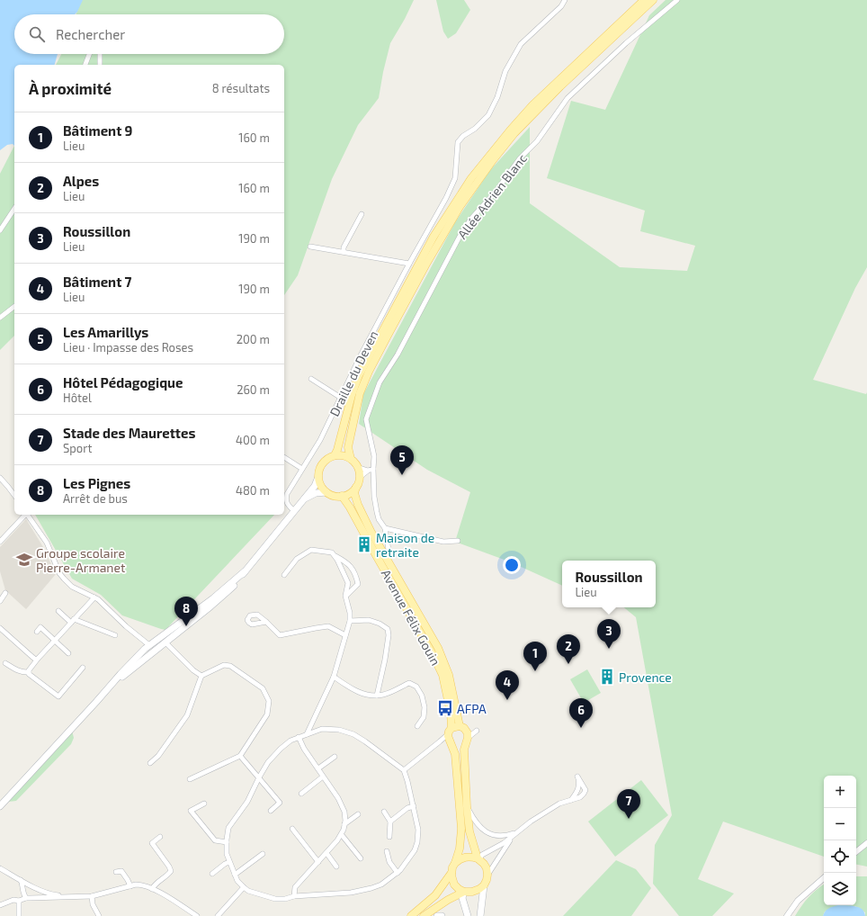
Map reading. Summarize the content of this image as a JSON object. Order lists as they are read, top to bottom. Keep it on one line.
{"streets":{"main road":["Avenue Félix Gouin"],"street":["Allée Adrien Blanc","Draille du Deven"]},"places":{"building":["Maison de retraite","Provence"],"school or university":["Groupe scolaire Pierre-Armanet"],"bus stop":["AFPA"]},"page":{"search":"Rechercher","heading":["À proximité","8 résultats"],"list":[{"mark":"1","name":"Bâtiment 9","note":"Lieu","value":"160 m"},{"mark":"2","name":"Alpes","note":"Lieu","value":"160 m"},{"mark":"3","name":"Roussillon","note":"Lieu","value":"190 m"},{"mark":"4","name":"Bâtiment 7","note":"Lieu","value":"190 m"},{"mark":"5","name":"Les Amarillys","note":"Lieu · Impasse des Roses","value":"200 m"},{"mark":"6","name":"Hôtel Pédagogique","note":"Hôtel","value":"260 m"},{"mark":"7","name":"Stade des Maurettes","note":"Sport","value":"400 m"},{"mark":"8","name":"Les Pignes","note":"Arrêt de bus","value":"480 m"}],"pins":["5","8","3","2","1","4","6","7"],"popup":["Roussillon","Lieu"],"map_buttons":["+","−"]}}
